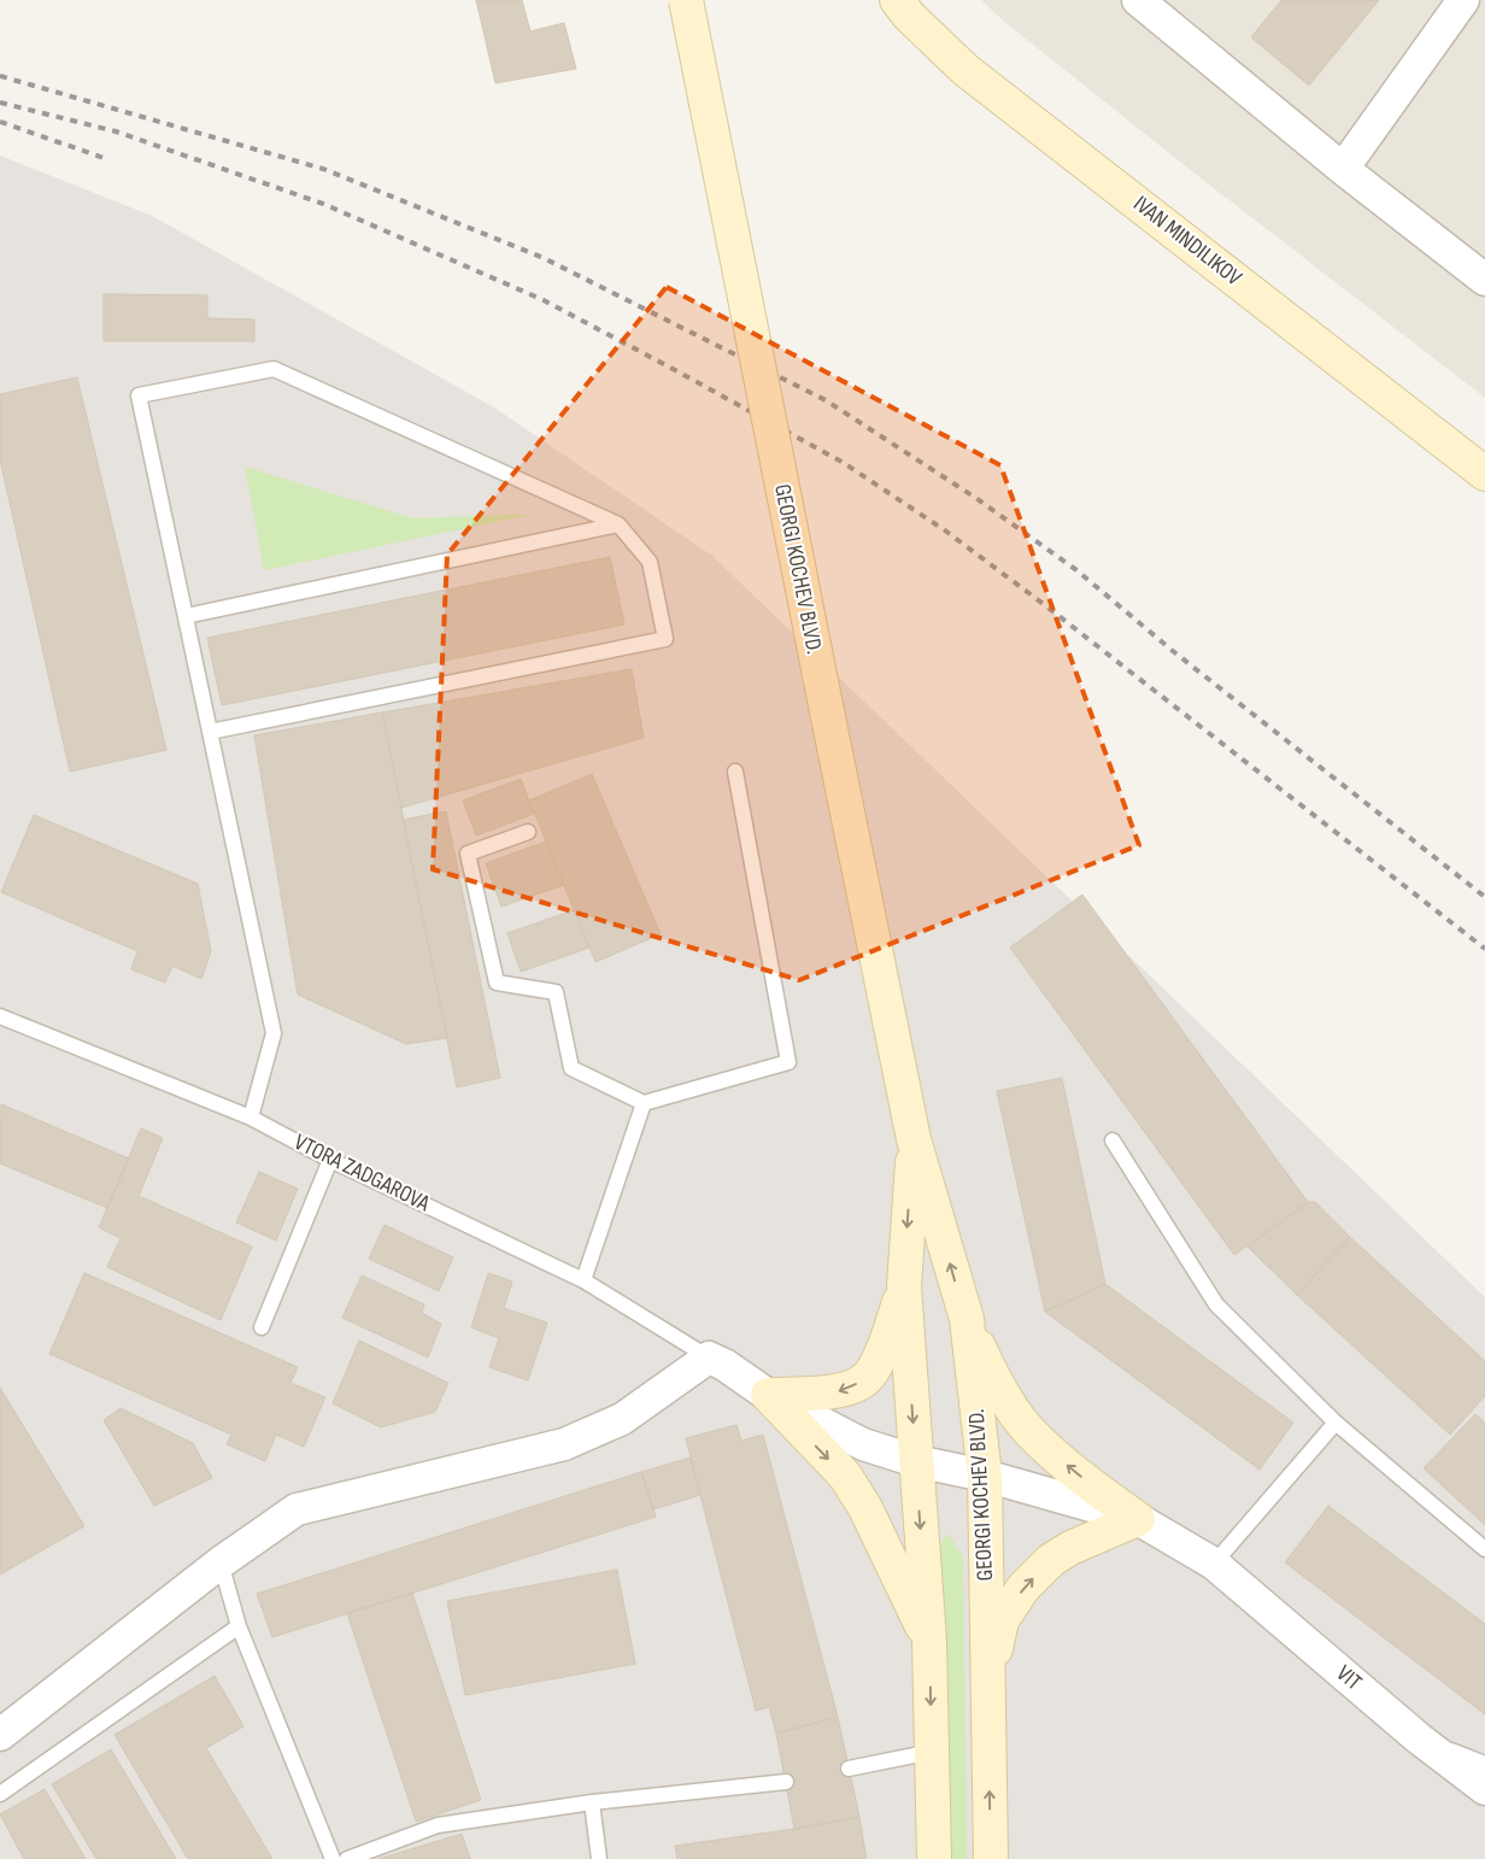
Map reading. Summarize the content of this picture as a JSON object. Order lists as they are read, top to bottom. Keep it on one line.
{"streets":{"main road":["IVAN MINDILIKOV","GEORGI KOCHEV BLVD."],"street":["VIT"],"lane":["VTORA ZADGAROVA"]}}
